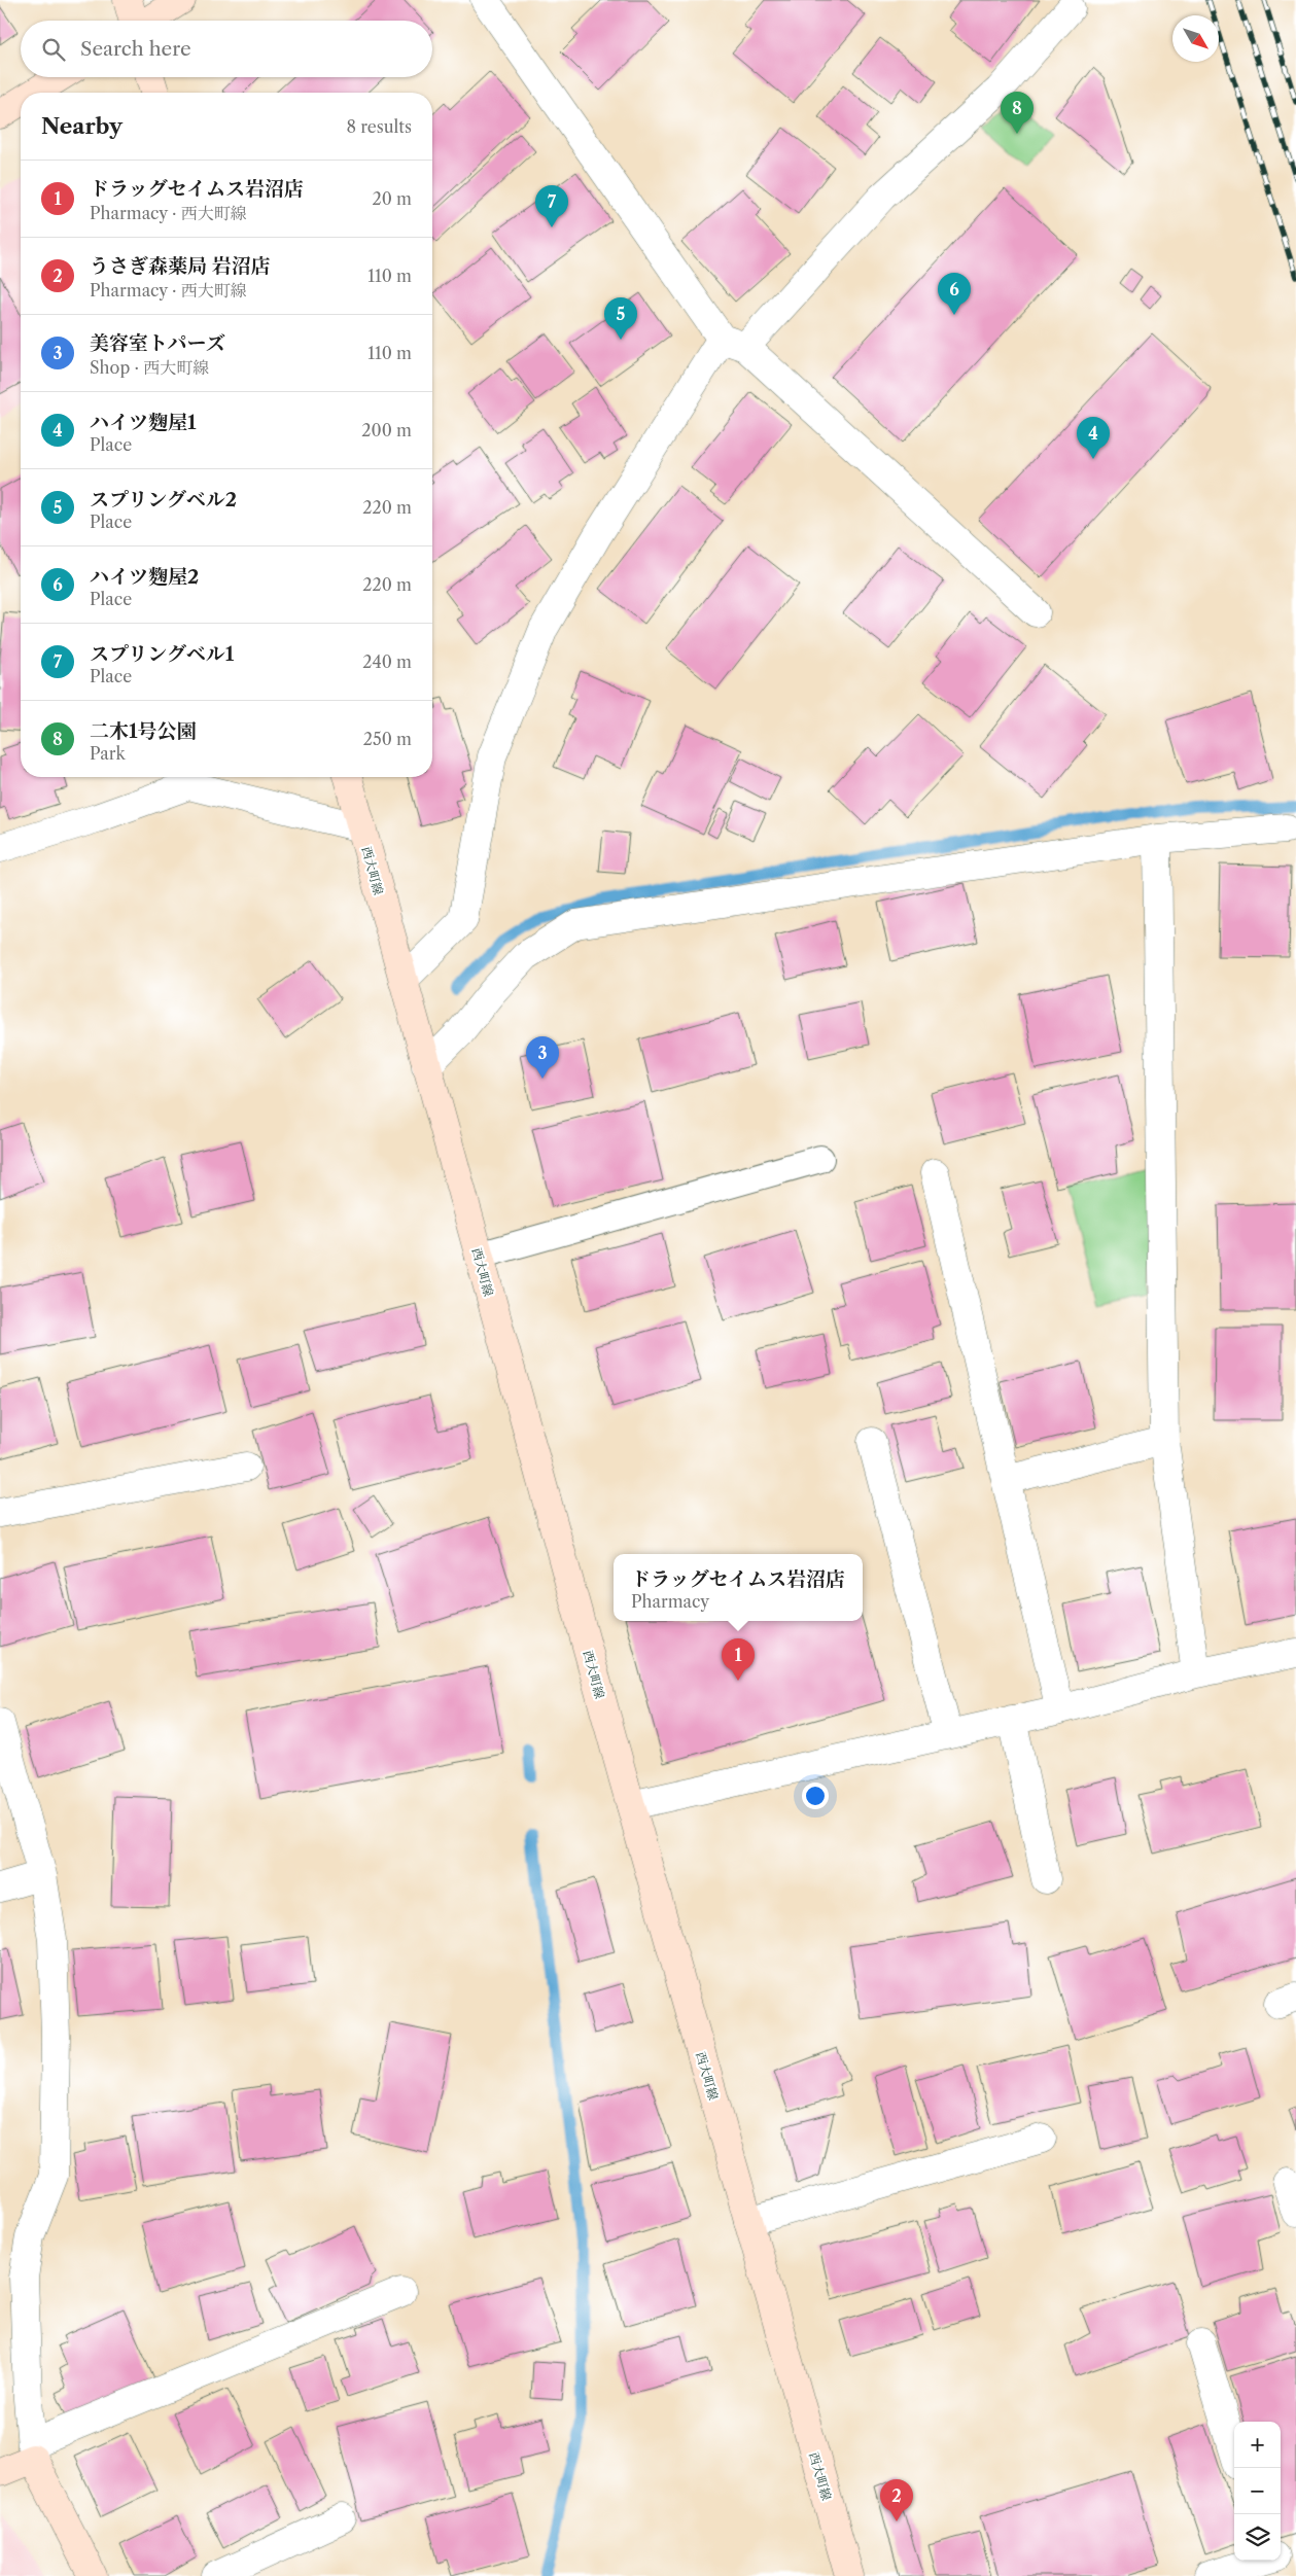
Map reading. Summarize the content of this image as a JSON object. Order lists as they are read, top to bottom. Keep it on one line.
{"streets":{"street":["西大町線"]},"north":"bottom right","page":{"search":"Search here","pins":["8","7","6","5","4","3","1","2"],"heading":["Nearby","8 results"],"list":[{"mark":"1","name":"ドラッグセイムス岩沼店","note":"Pharmacy · 西大町線","value":"20 m"},{"mark":"2","name":"うさぎ森薬局 岩沼店","note":"Pharmacy · 西大町線","value":"110 m"},{"mark":"3","name":"美容室トパーズ","note":"Shop · 西大町線","value":"110 m"},{"mark":"4","name":"ハイツ麴屋1","note":"Place","value":"200 m"},{"mark":"5","name":"スプリングベル2","note":"Place","value":"220 m"},{"mark":"6","name":"ハイツ麴屋2","note":"Place","value":"220 m"},{"mark":"7","name":"スプリングベル1","note":"Place","value":"240 m"},{"mark":"8","name":"二木1号公園","note":"Park","value":"250 m"}],"popup":["ドラッグセイムス岩沼店","Pharmacy"],"map_buttons":["+","−"]}}
